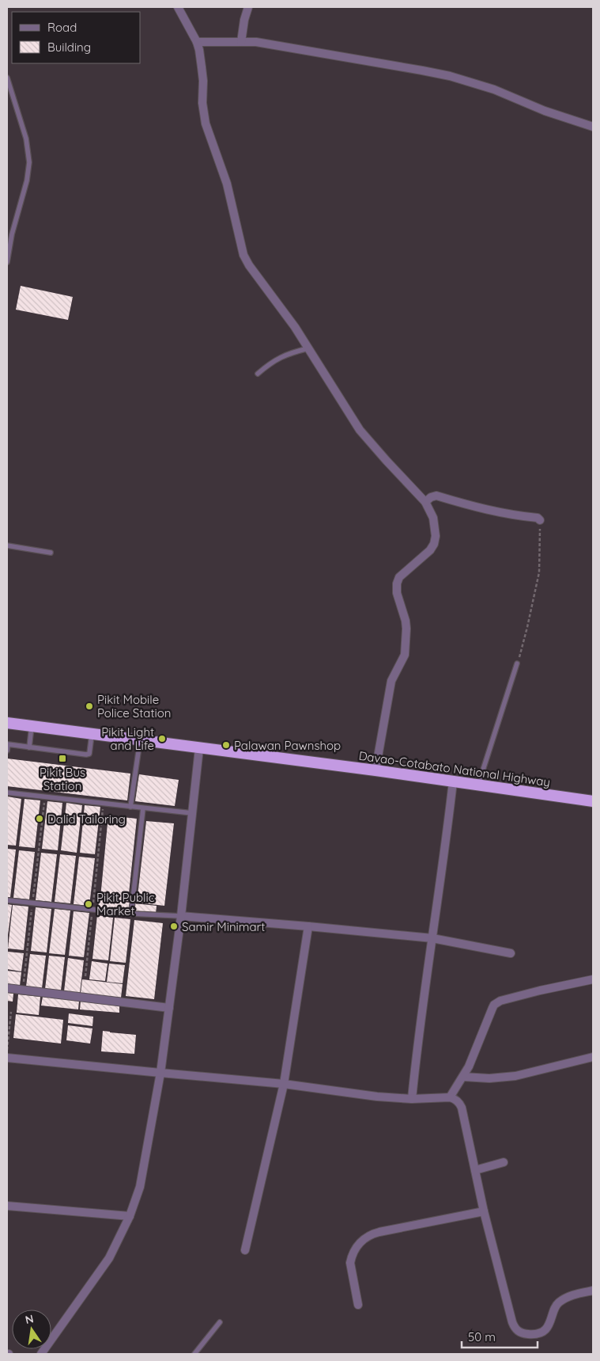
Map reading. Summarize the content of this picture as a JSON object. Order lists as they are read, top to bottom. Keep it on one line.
{"streets":{"highway":["Davao-Cotabato National Highway"]},"places":{"other":["Pikit Mobile Police Station","Pikit Light and Life","Palawan Pawnshop","Dalid Tailoring","Pikit Public Market","Samir Minimart"],"transit":["Pikit Bus Station"]},"legend":["Road","Building"],"scale_bar":"50 m","north":"top"}
